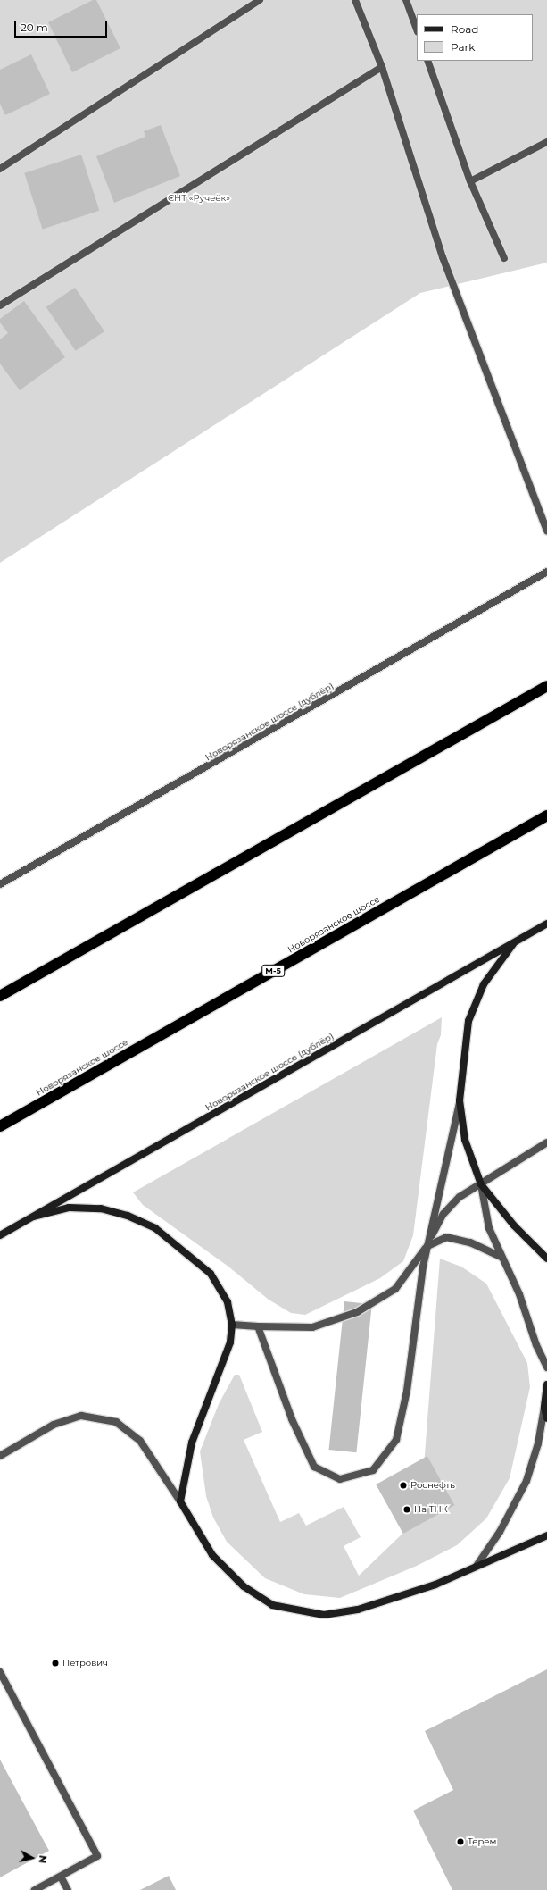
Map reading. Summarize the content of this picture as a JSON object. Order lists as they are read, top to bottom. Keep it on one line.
{"streets":{"highway":["Новорязанское шоссе","М-5"],"street":["Новорязанское шоссе (дублёр)"]},"parks":["СНТ «Ручеёк»"],"places":["Роснефть","На ТНК","Петрович","Терем"],"legend":["Road","Park"],"scale_bar":"20 m","north":"right"}
